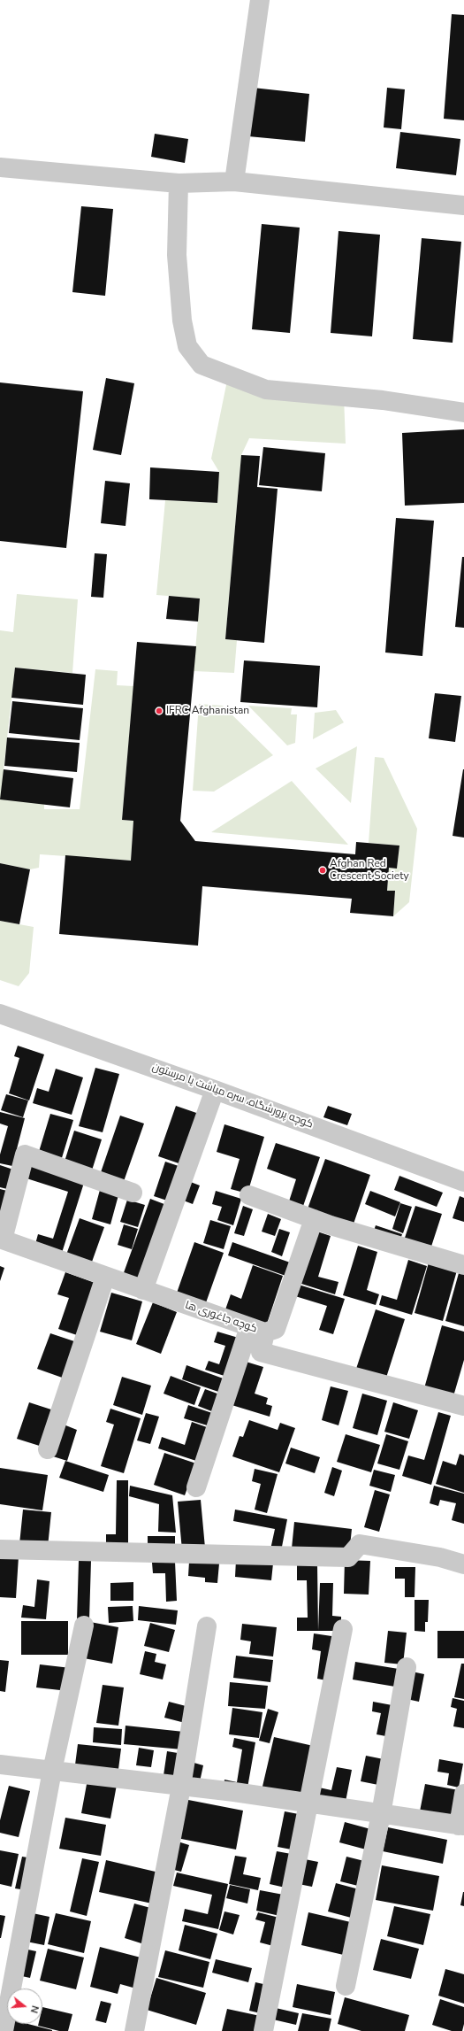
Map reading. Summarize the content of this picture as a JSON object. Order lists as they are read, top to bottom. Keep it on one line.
{"streets":{"street":["کوچه پرورشگاه، سره میاشت یا مرستون","کوچه جاغوری ها"]},"places":["IFRC Afghanistan","Afghan Red Crescent Society"],"north":"right"}
